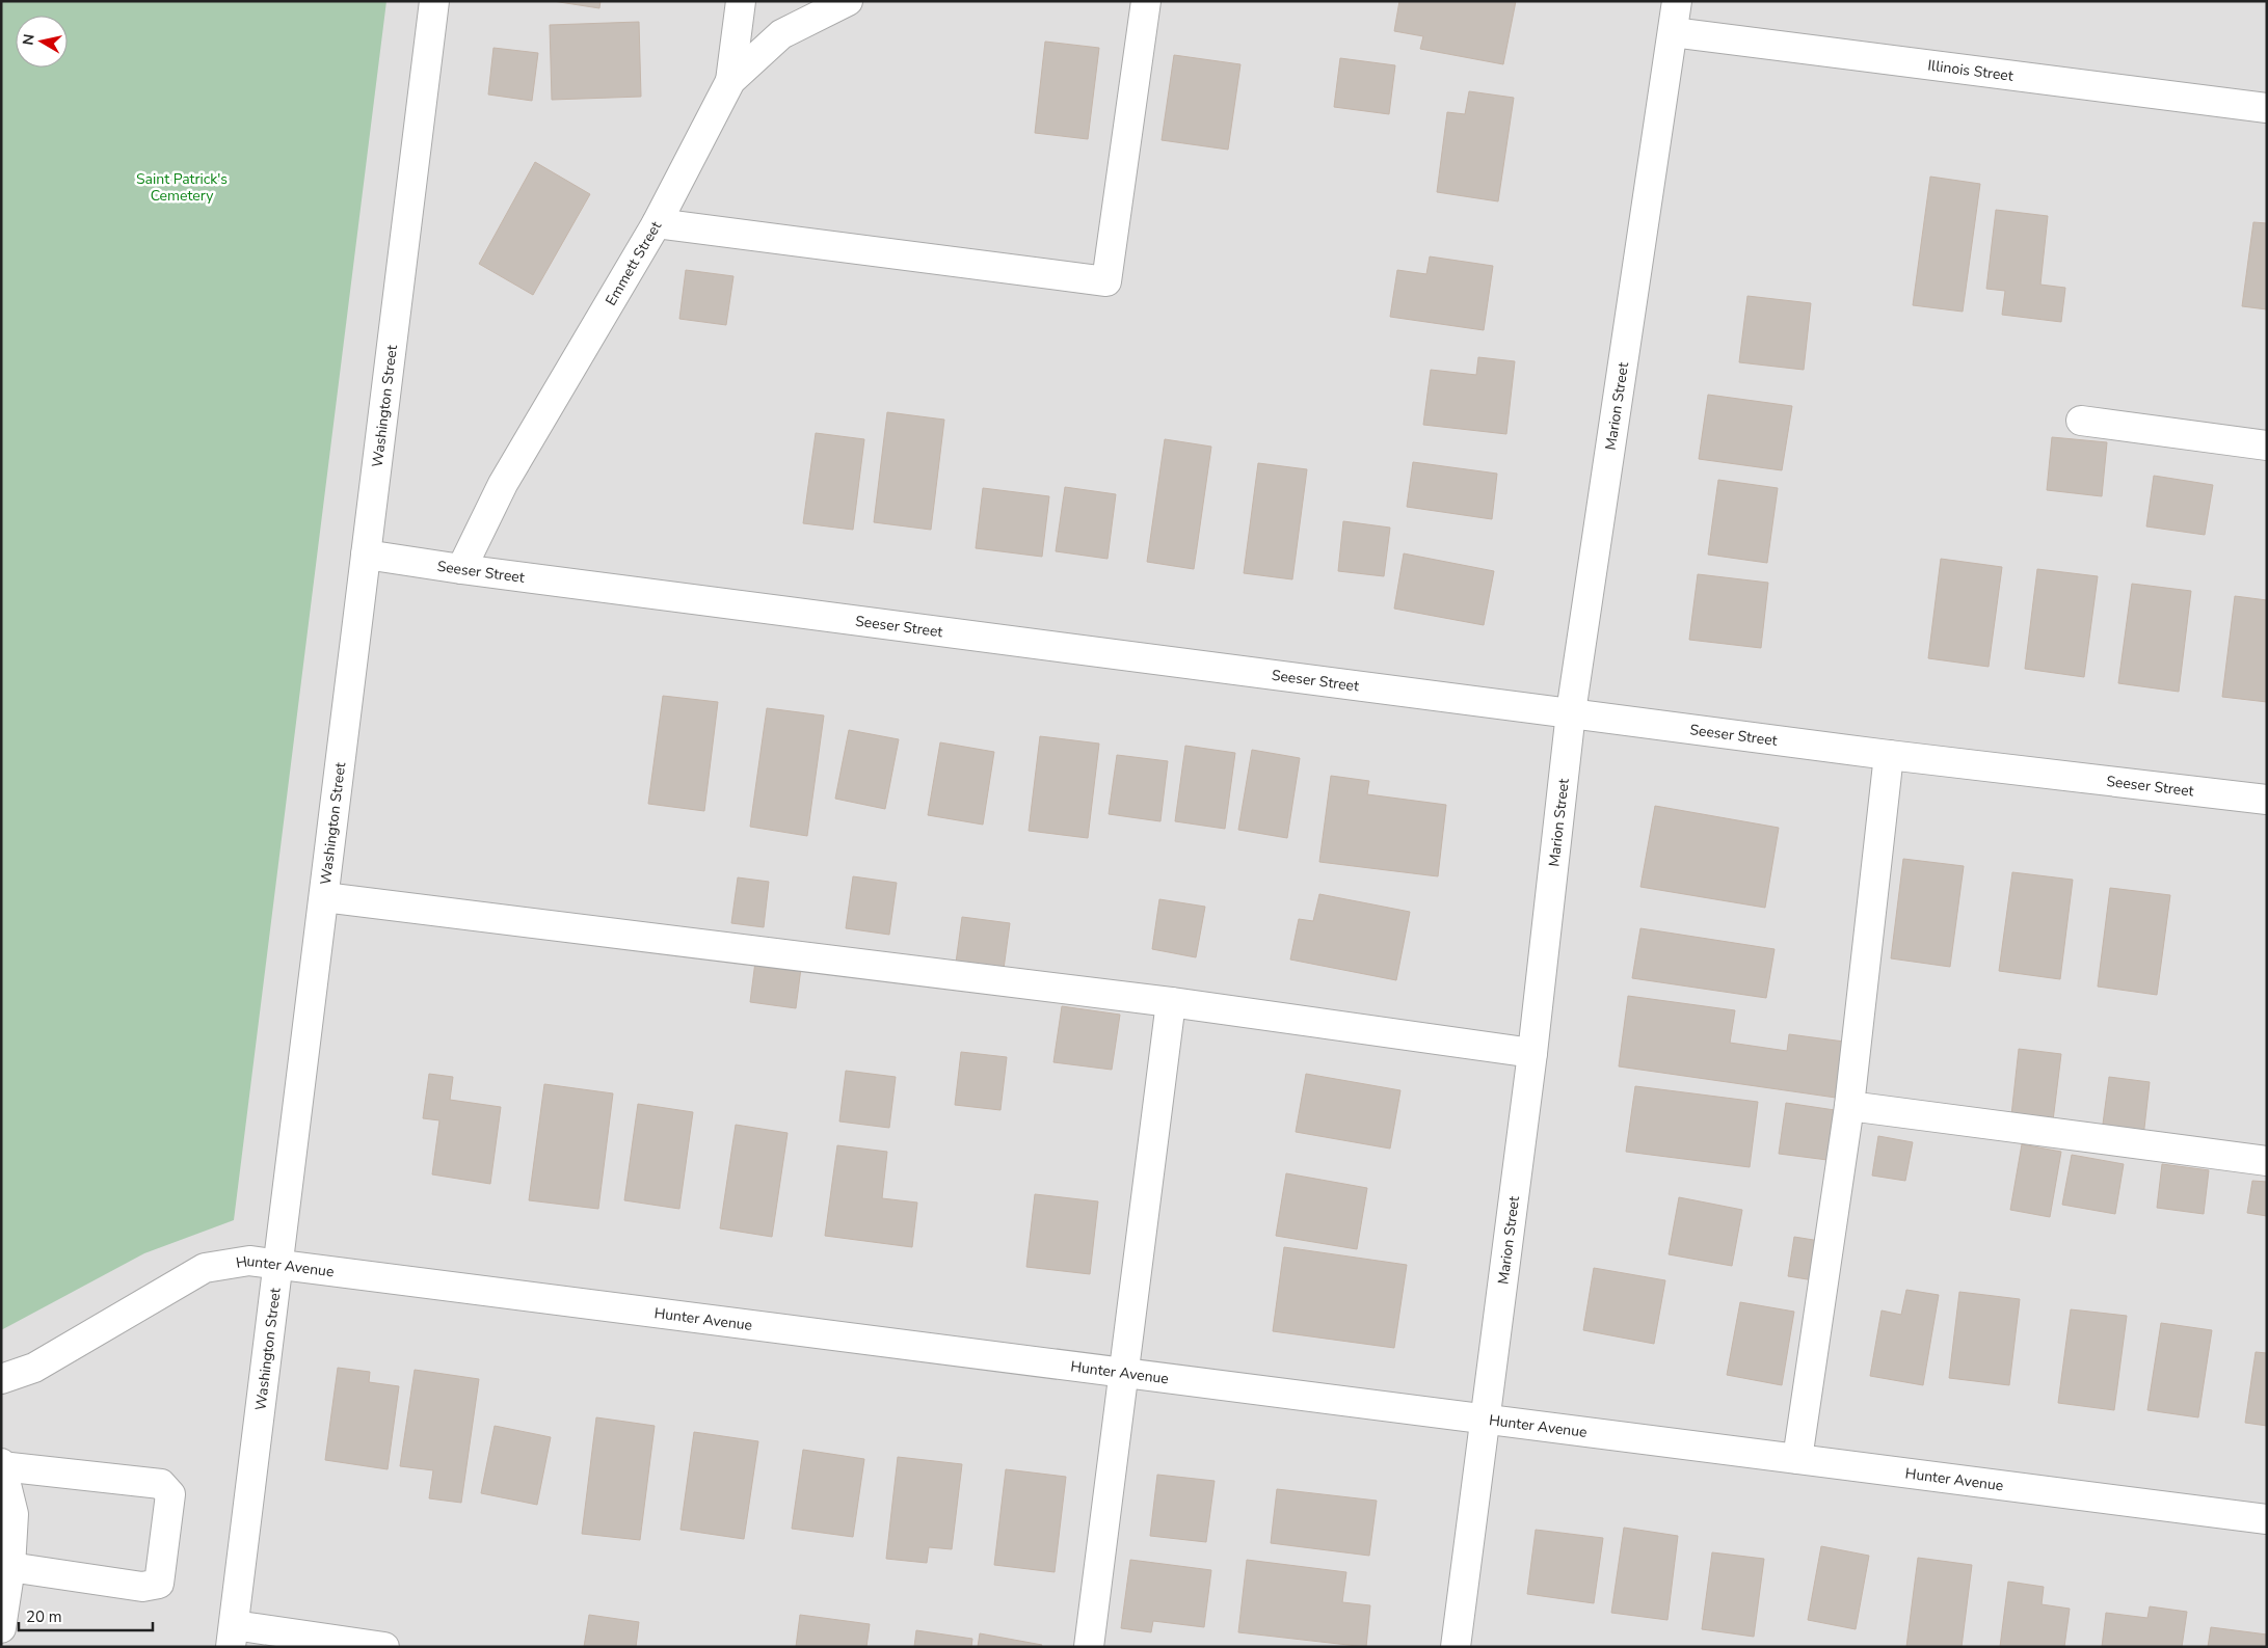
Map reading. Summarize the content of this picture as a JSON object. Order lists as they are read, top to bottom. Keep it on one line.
{"streets":{"street":["Illinois Street","Emmett Street","Marion Street","Washington Street","Seeser Street","Hunter Avenue"]},"crossings":[["Illinois Street","Marion Street"],["Emmett Street","Seeser Street"],["Marion Street","Seeser Street"],["Marion Street","Hunter Avenue"],["Washington Street","Seeser Street"],["Washington Street","Hunter Avenue"]],"parks":["Saint Patrick's Cemetery"],"scale_bar":"20 m","north":"left"}
